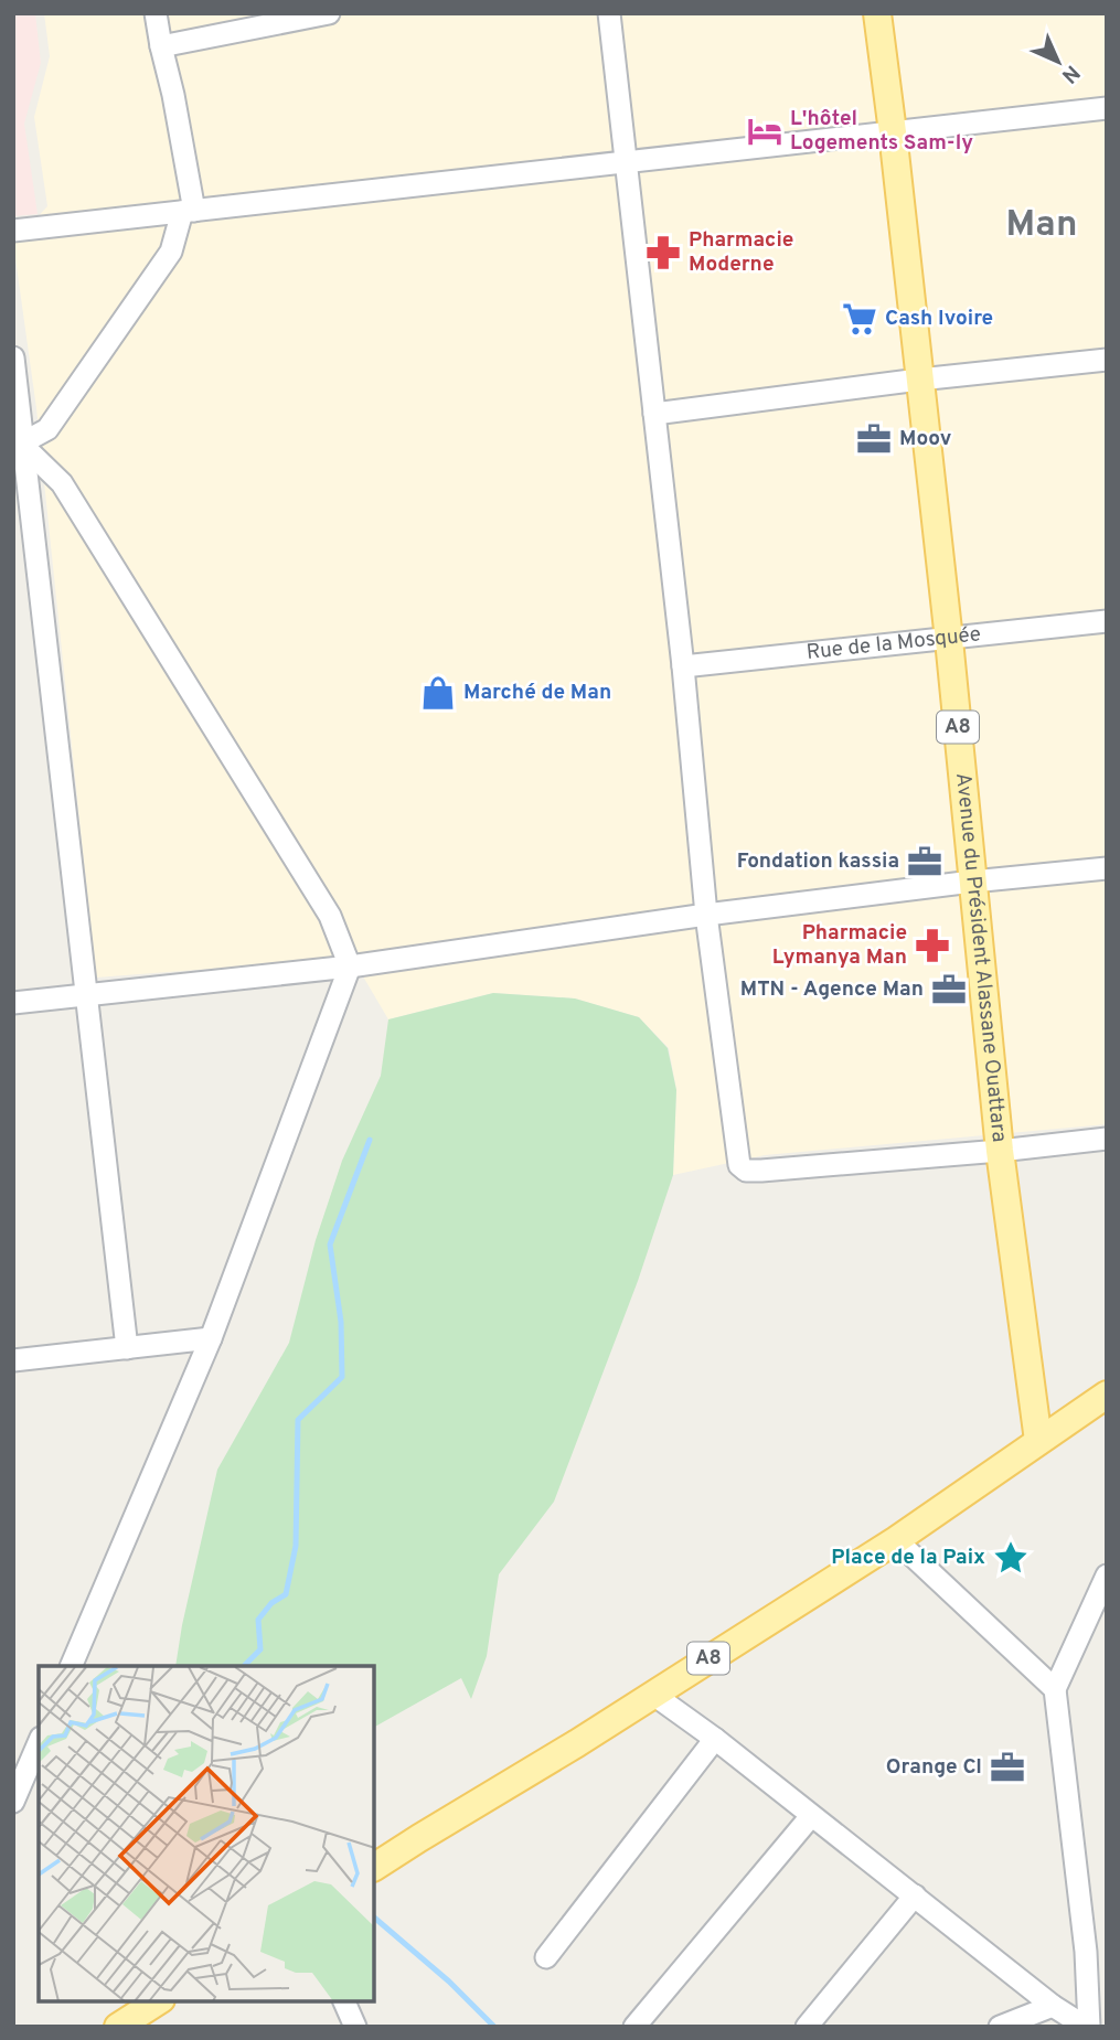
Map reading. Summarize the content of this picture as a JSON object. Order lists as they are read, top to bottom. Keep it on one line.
{"streets":{"main road":["A8","Avenue du Président Alassane Ouattara"],"street":["Rue de la Mosquée"]},"crossings":[["Rue de la Mosquée","Avenue du Président Alassane Ouattara"],["A8","Avenue du Président Alassane Ouattara"]],"districts":["Man"],"places":{"hotel":["L'hôtel Logements Sam-ly"],"pharmacy":["Pharmacie Moderne","Pharmacie Lymanya Man"],"supermarket":["Cash Ivoire"],"office":["Moov","Fondation kassia","MTN - Agence Man","Orange CI"],"shop":["Marché de Man"],"place":["Place de la Paix"]},"north":"bottom right"}
